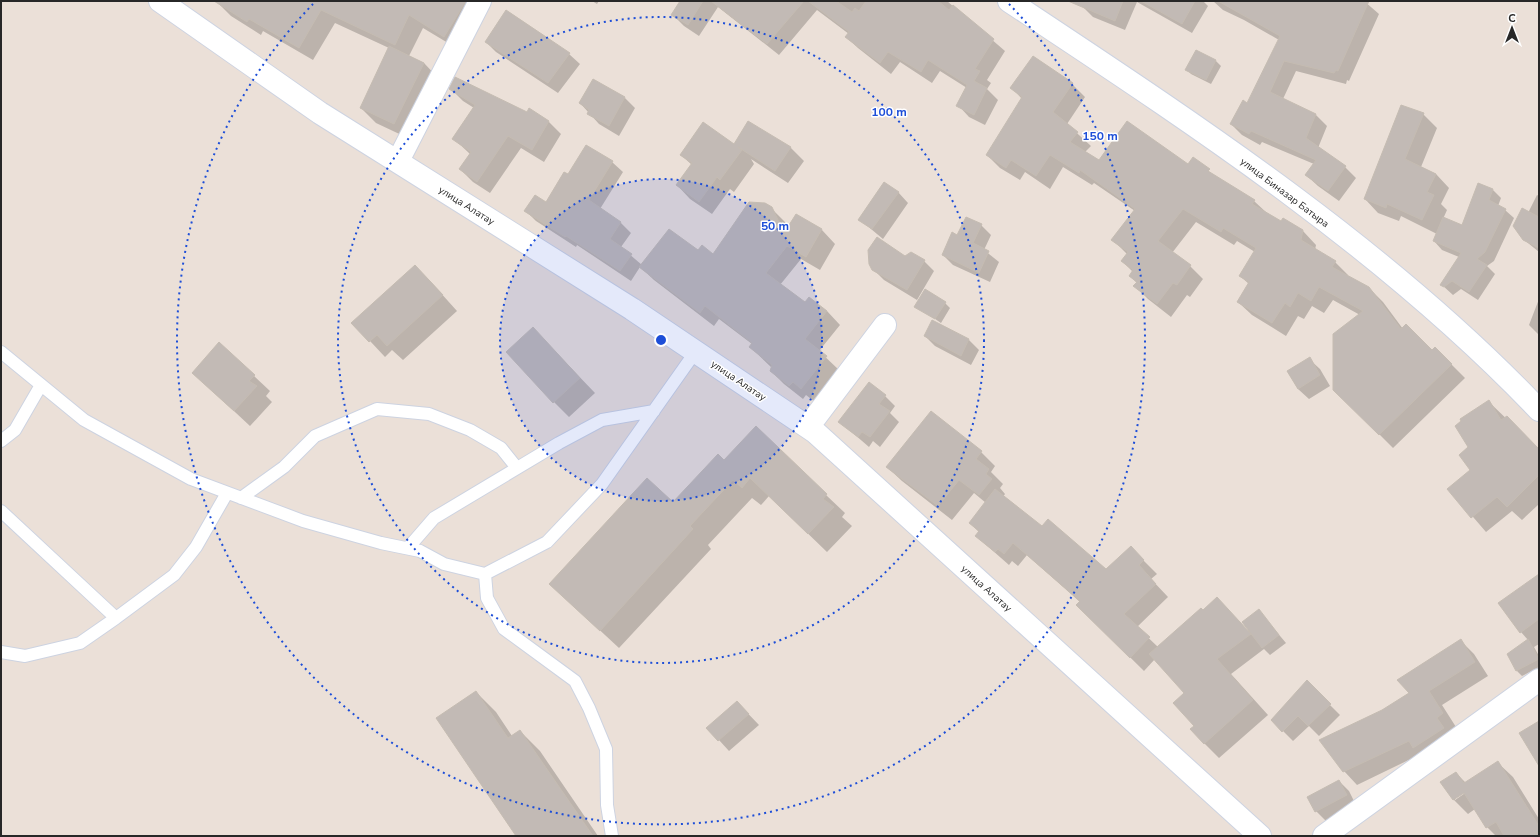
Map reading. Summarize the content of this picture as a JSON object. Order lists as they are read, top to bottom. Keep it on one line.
{"streets":{"street":["улица Биназар Батыра","улица Алатау"]},"north":"top","rings":["100 m","150 m","50 m"]}
